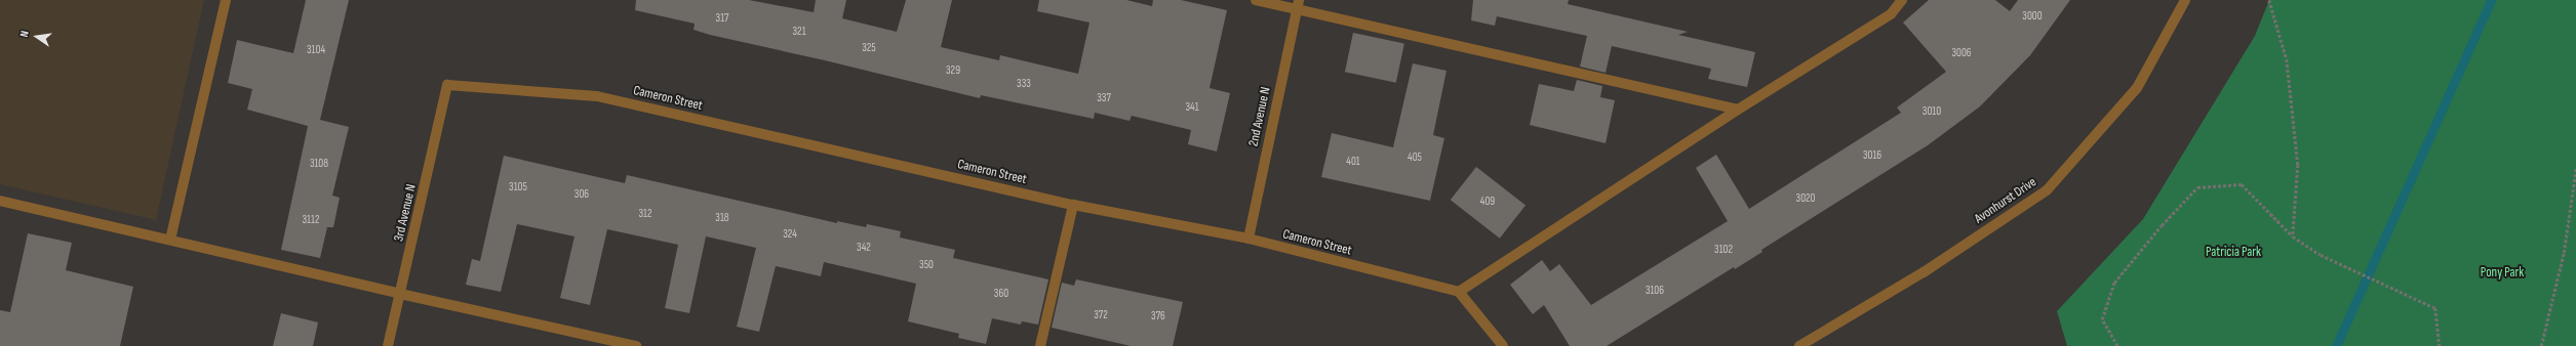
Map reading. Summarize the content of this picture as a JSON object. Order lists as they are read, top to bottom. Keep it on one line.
{"streets":{"street":["Cameron Street","2nd Avenue N","Avonhurst Drive","3rd Avenue N"]},"crossings":[["Cameron Street","2nd Avenue N"],["Cameron Street","3rd Avenue N"]],"parks":["Patricia Park","Pony Park"],"house_numbers":["3000","317","321","325","3104","3006","329","333","337","341","3010","3016","405","401","3108","3105","306","3020","409","312","318","3112","324","342","3102","350","3106","360","372","376"],"north":"left"}
